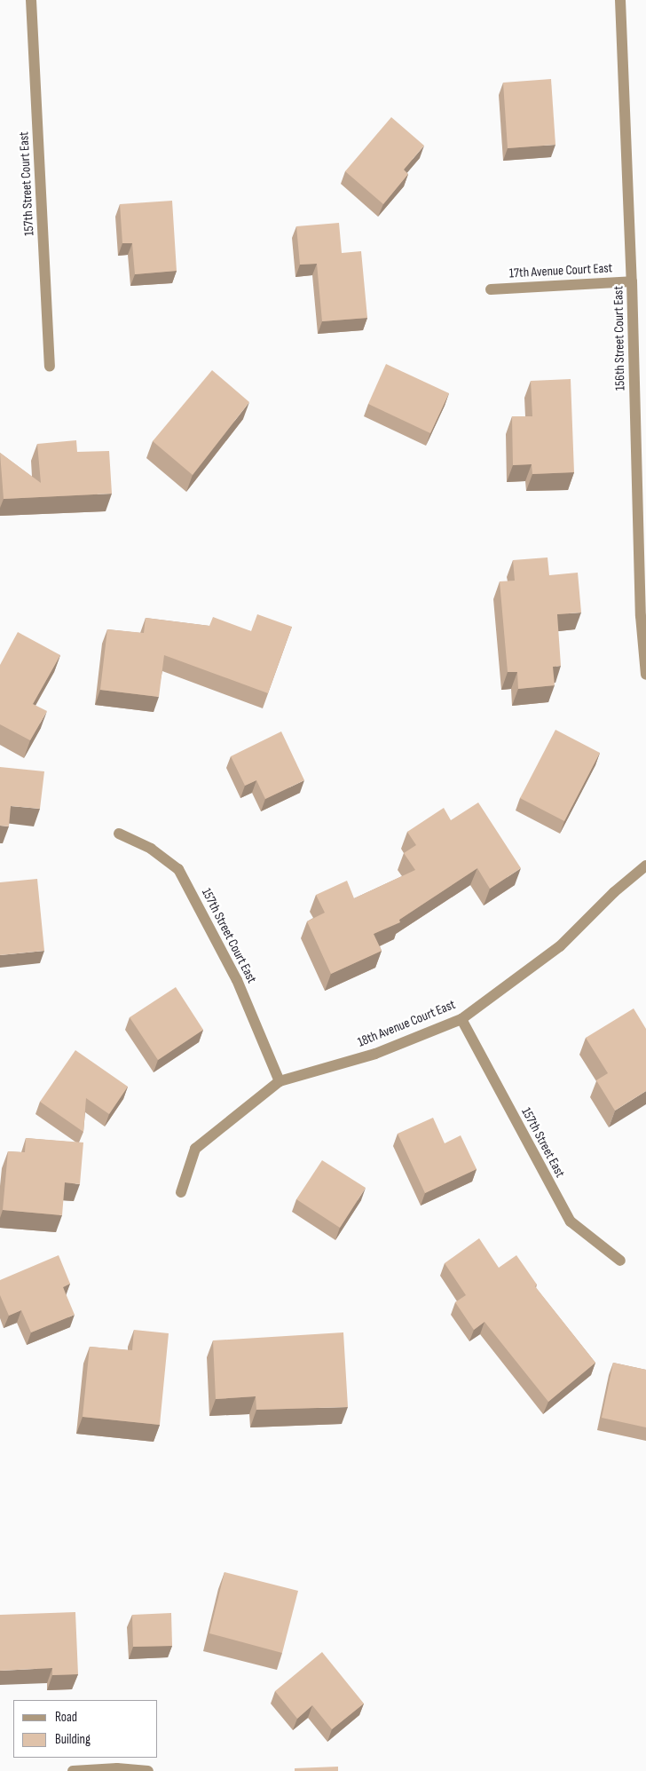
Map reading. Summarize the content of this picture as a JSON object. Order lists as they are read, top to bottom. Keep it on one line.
{"streets":{"street":["157th Street Court East","17th Avenue Court East","156th Street Court East","18th Avenue Court East","157th Street East"]},"crossings":[["157th Street Court East","18th Avenue Court East"],["17th Avenue Court East","156th Street Court East"],["18th Avenue Court East","157th Street East"]],"legend":["Road","Building"]}
